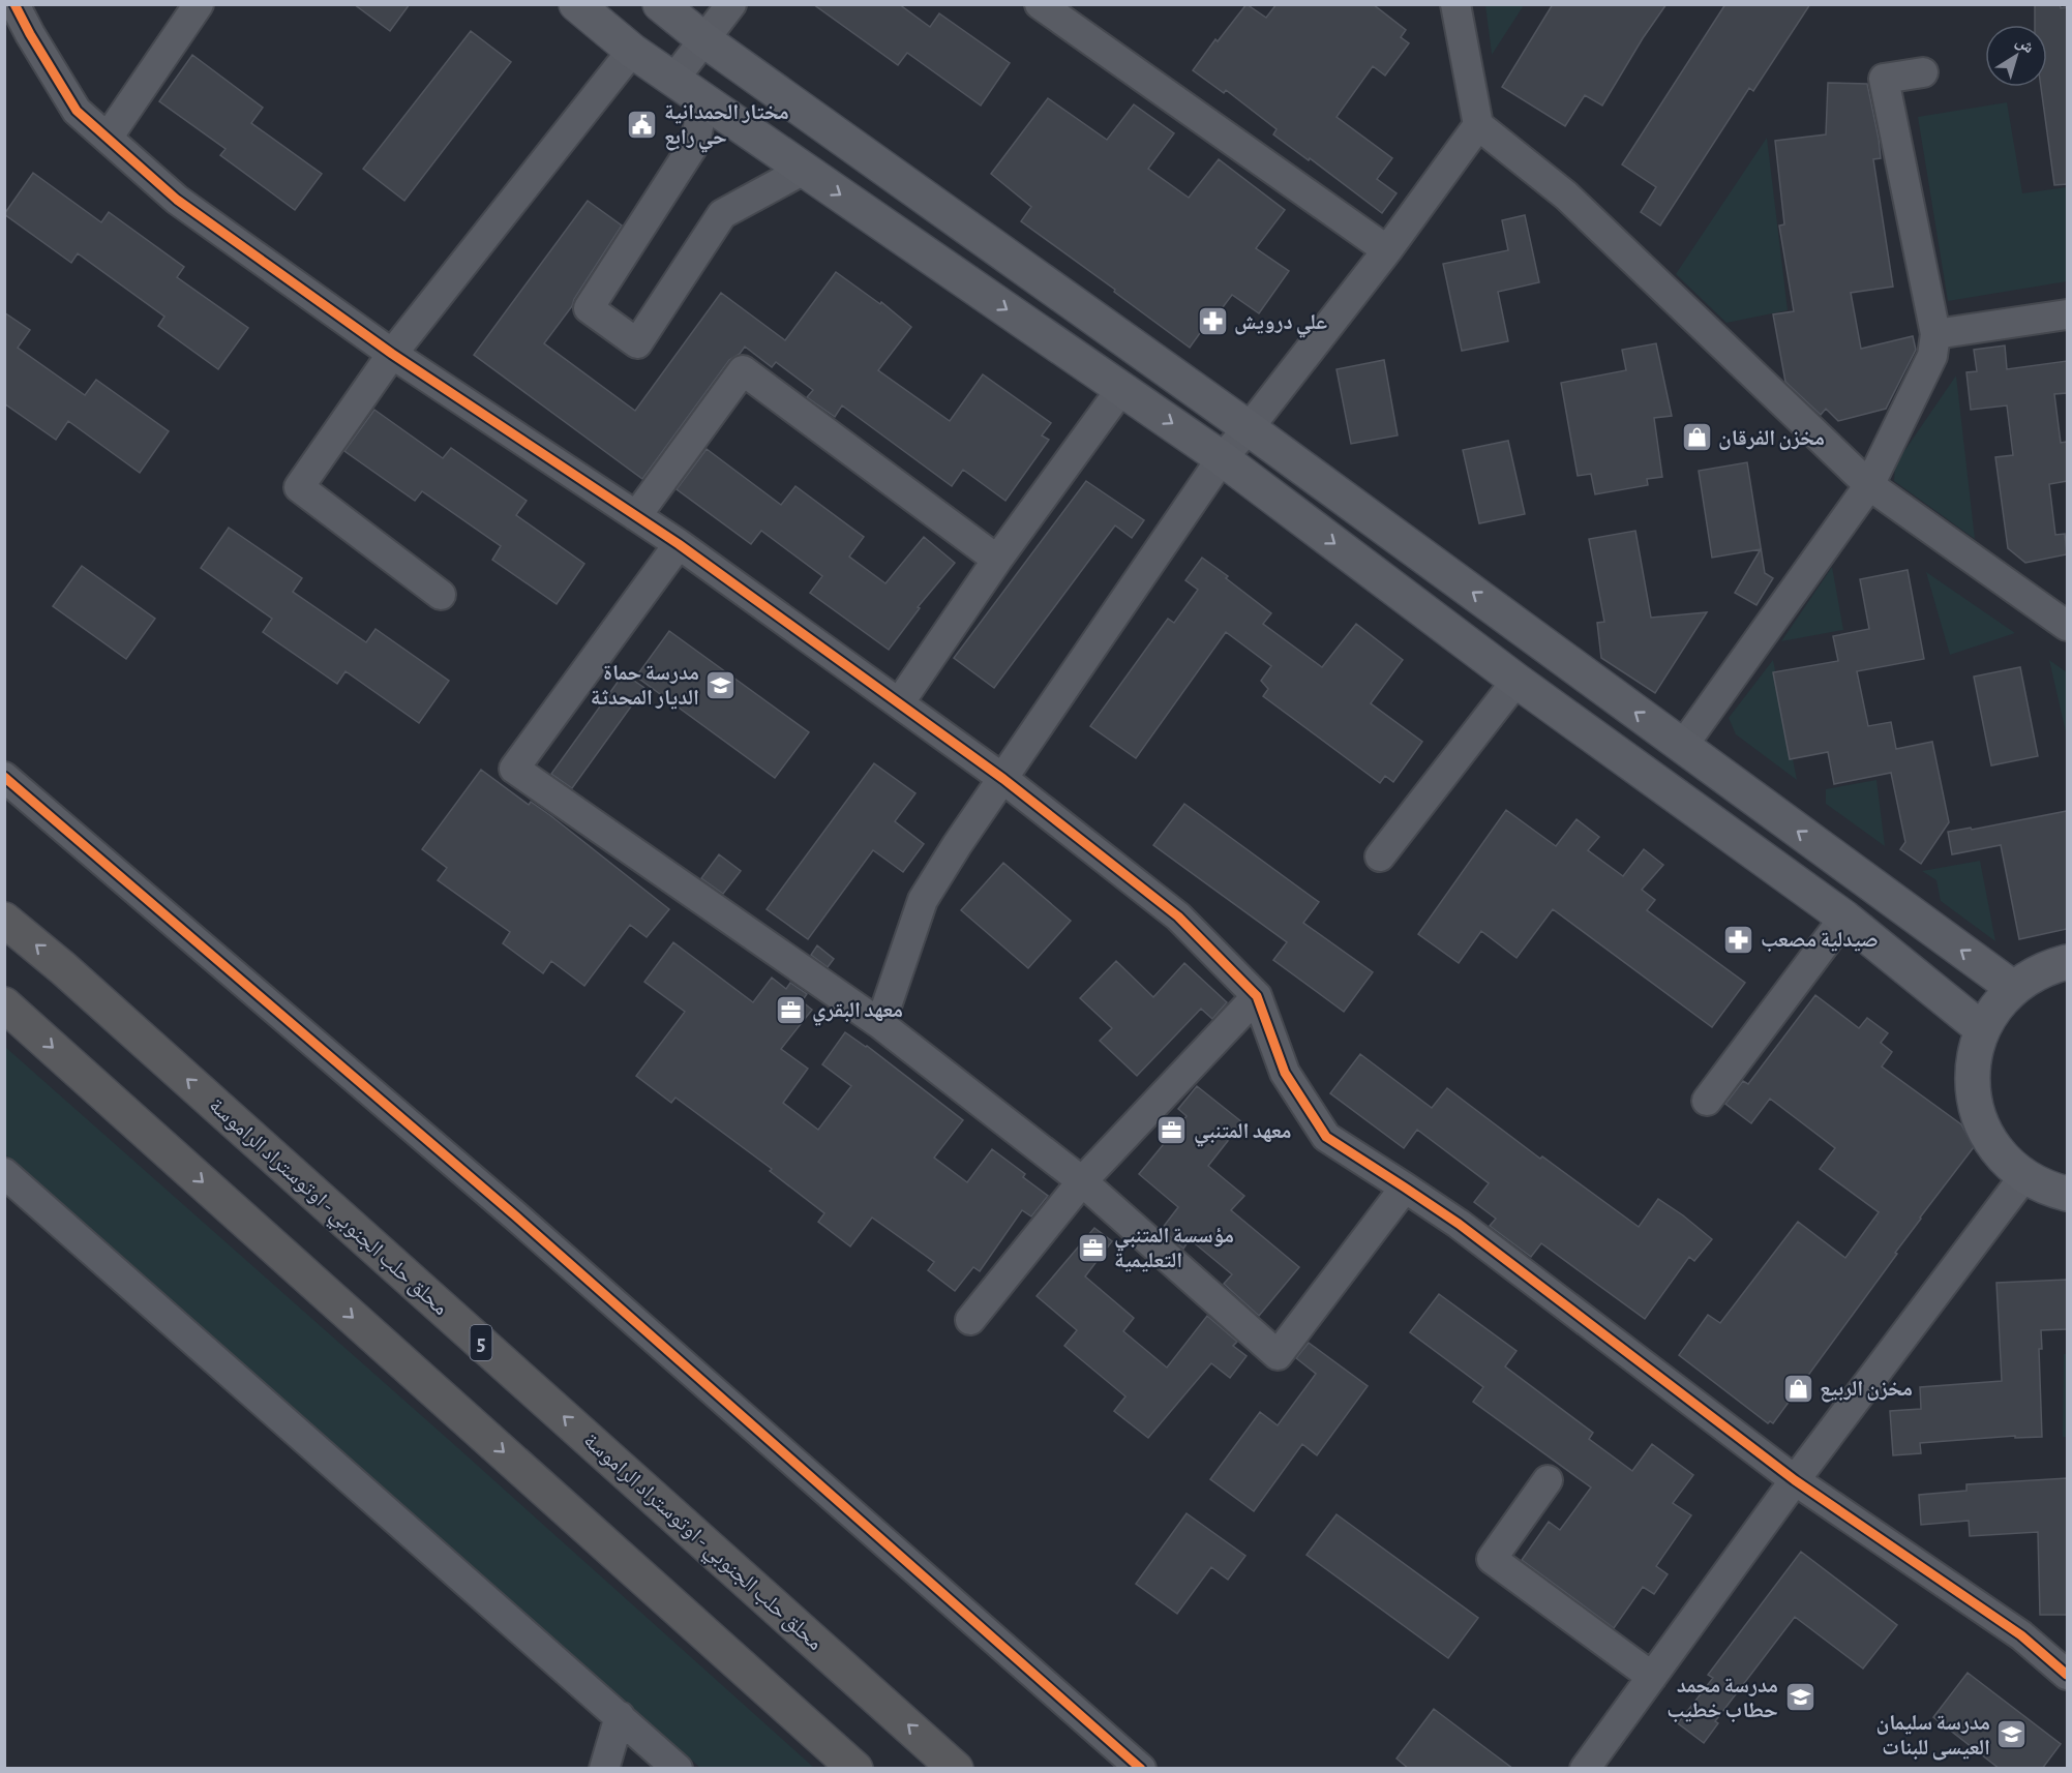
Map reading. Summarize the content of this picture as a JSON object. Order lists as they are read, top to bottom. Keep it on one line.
{"streets":{"highway":["محلق حلب الجنوبي - اوتوستراد الراموسة","5"]},"places":{"public building":["مختار الحمدانية حي رابع"],"pharmacy":["علي درويش","صيدلية مصعب"],"shop":["مخزن الفرقان","مخزن الربيع"],"school or university":["مدرسة حماة الديار المحدثة","مدرسة محمد حطاب خطيب","مدرسة سليمان العيسى للبنات"],"office":["معهد البقري","معهد المتنبي","مؤسسة المتنبي التعليمية"]},"north":"top right"}
